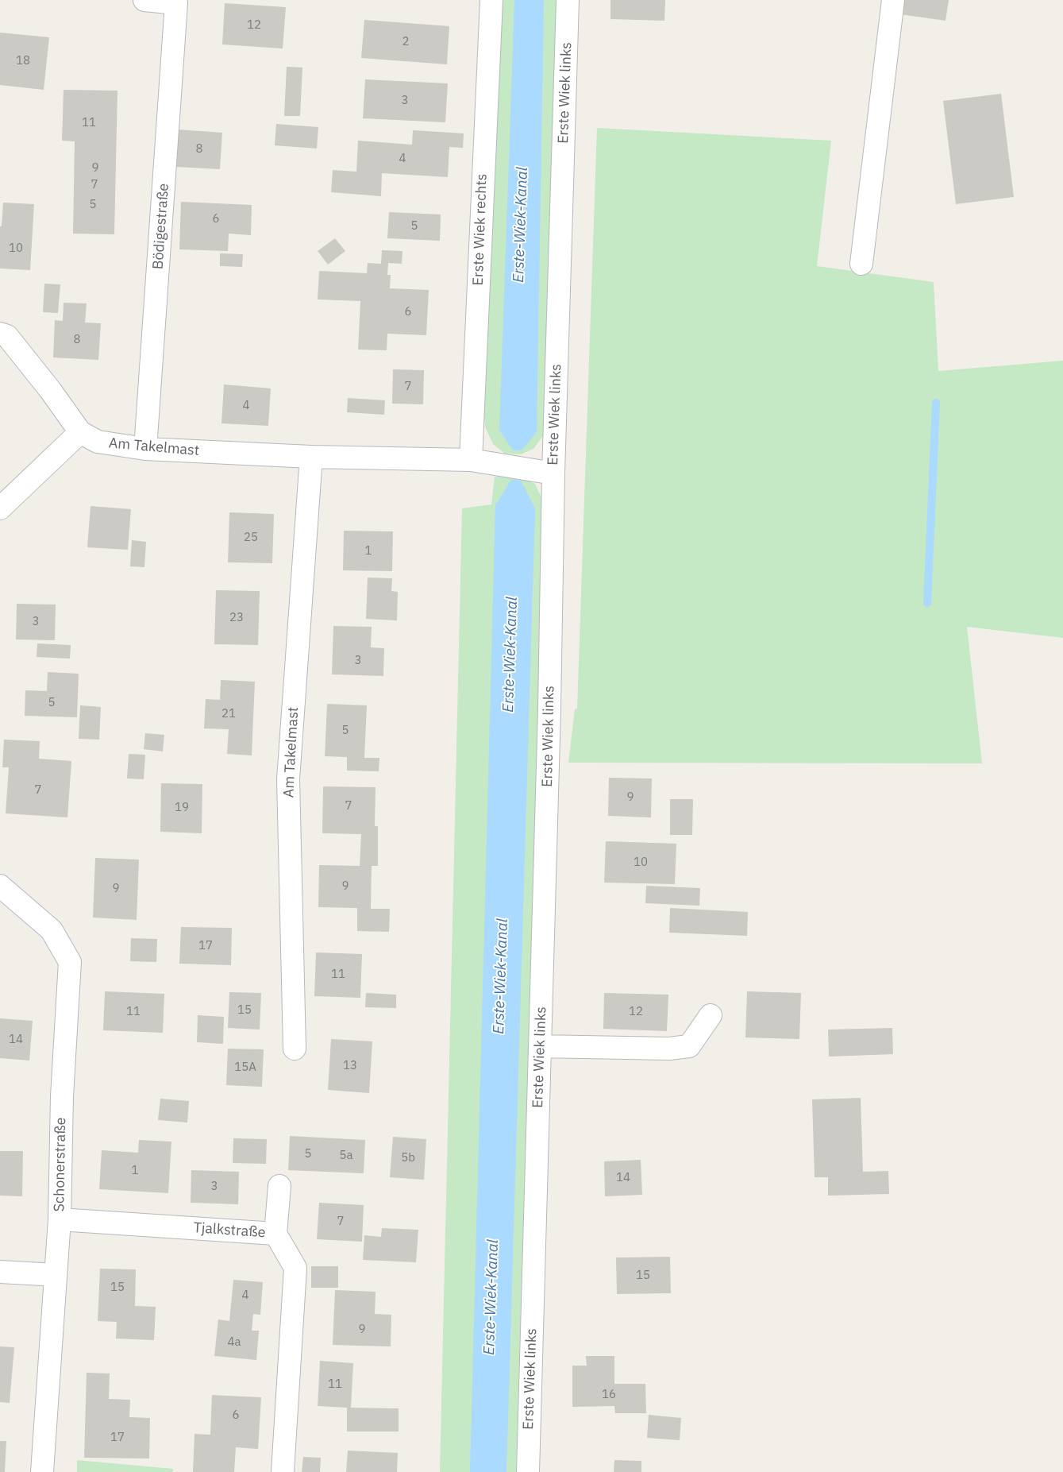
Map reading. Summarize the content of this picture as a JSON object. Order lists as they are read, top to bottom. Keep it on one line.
{"streets":{"street":["Erste Wiek links","Bödigestraße","Erste Wiek rechts","Am Takelmast","Schonerstraße","Tjalkstraße"]},"crossings":[["Erste Wiek links","Am Takelmast"],["Bödigestraße","Am Takelmast"],["Erste Wiek rechts","Am Takelmast"],["Schonerstraße","Tjalkstraße"]],"water":["Erste-Wiek-Kanal"],"house_numbers":["12","2","18","3","11","8","4","9","7","5","6","5","10","6","8","7","4","25","1","23","3","3","5","21","5","7","9","7","19","10","9","9","17","11","15","11","12","14","13","15A","5","5a","5b","1","14","3","7","15","15","4","9","4a","11","16","6","17"]}
